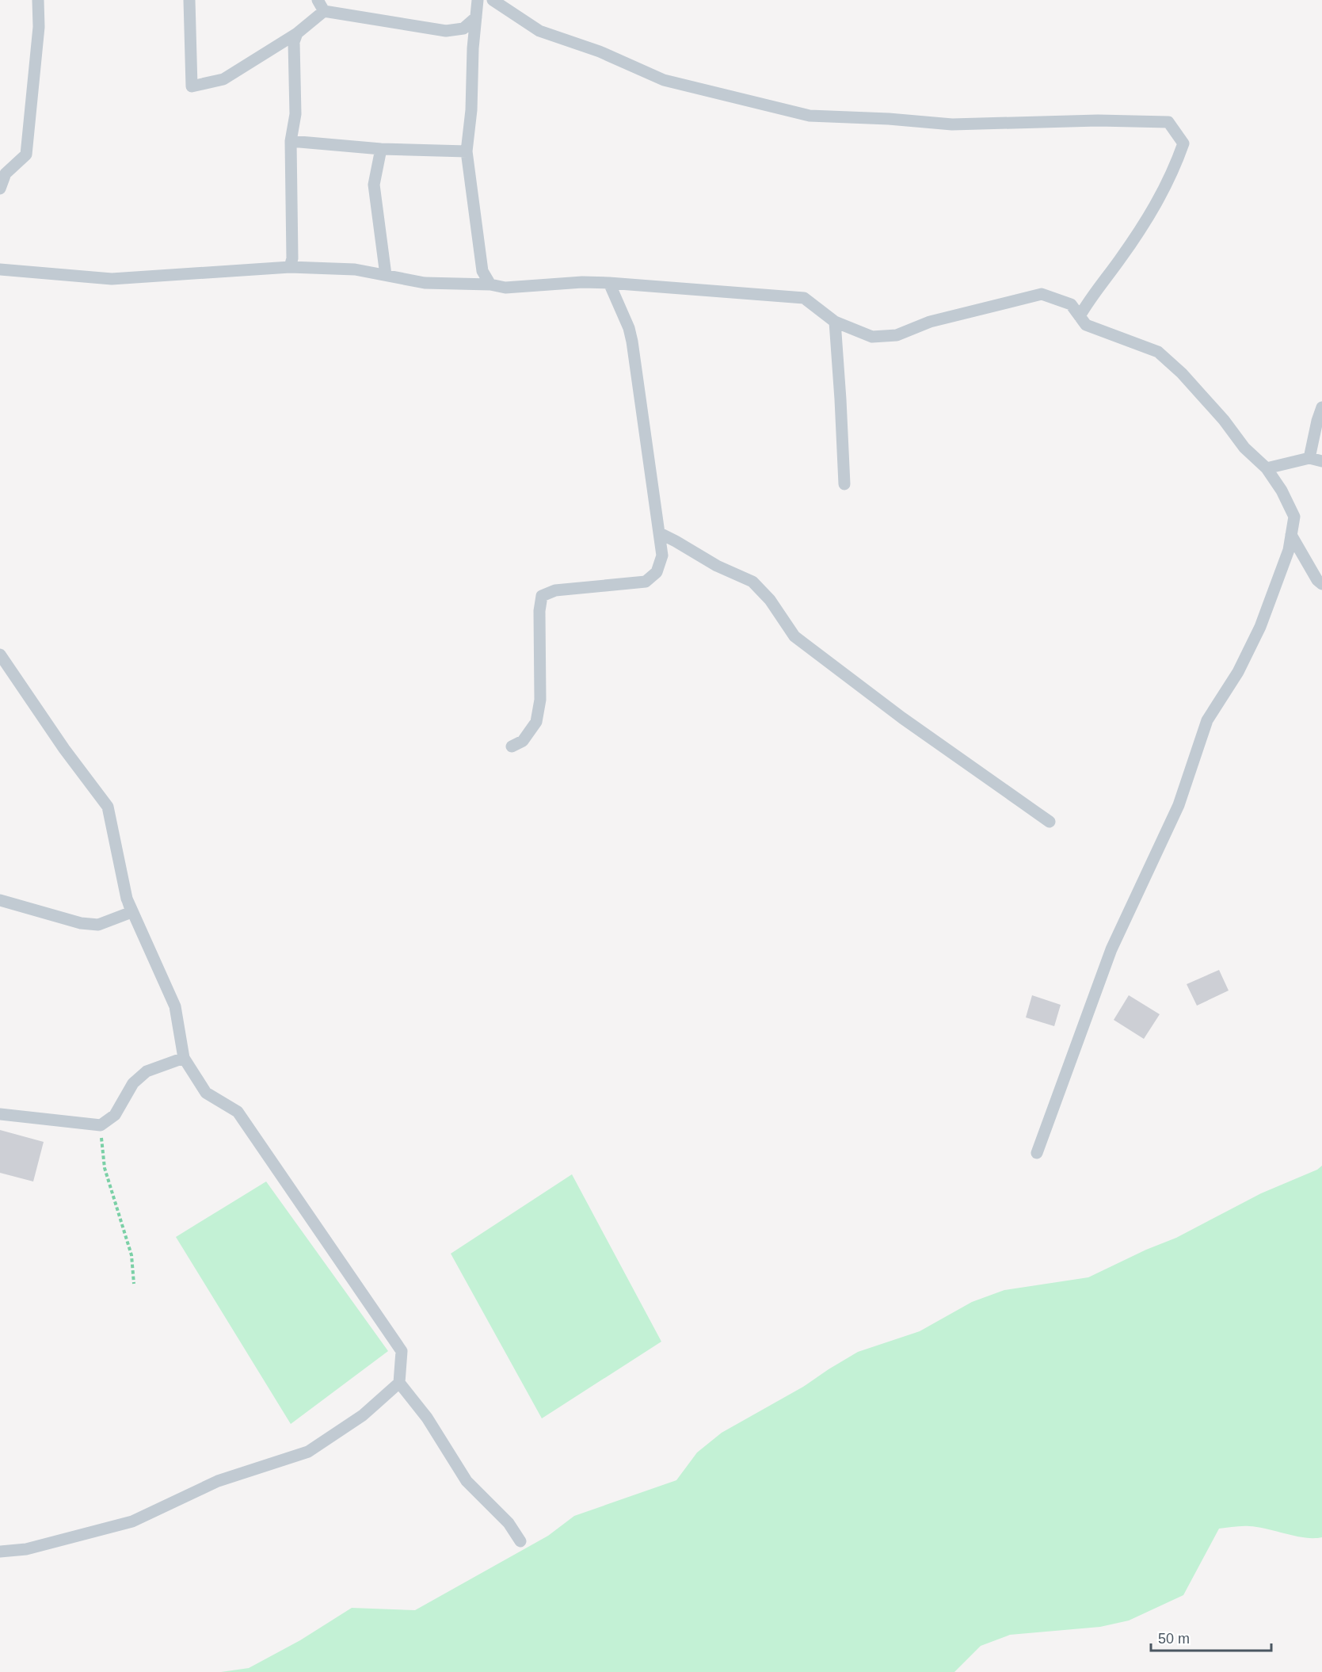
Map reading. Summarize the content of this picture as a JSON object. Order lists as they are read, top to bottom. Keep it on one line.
{"scale_bar":"50 m"}
